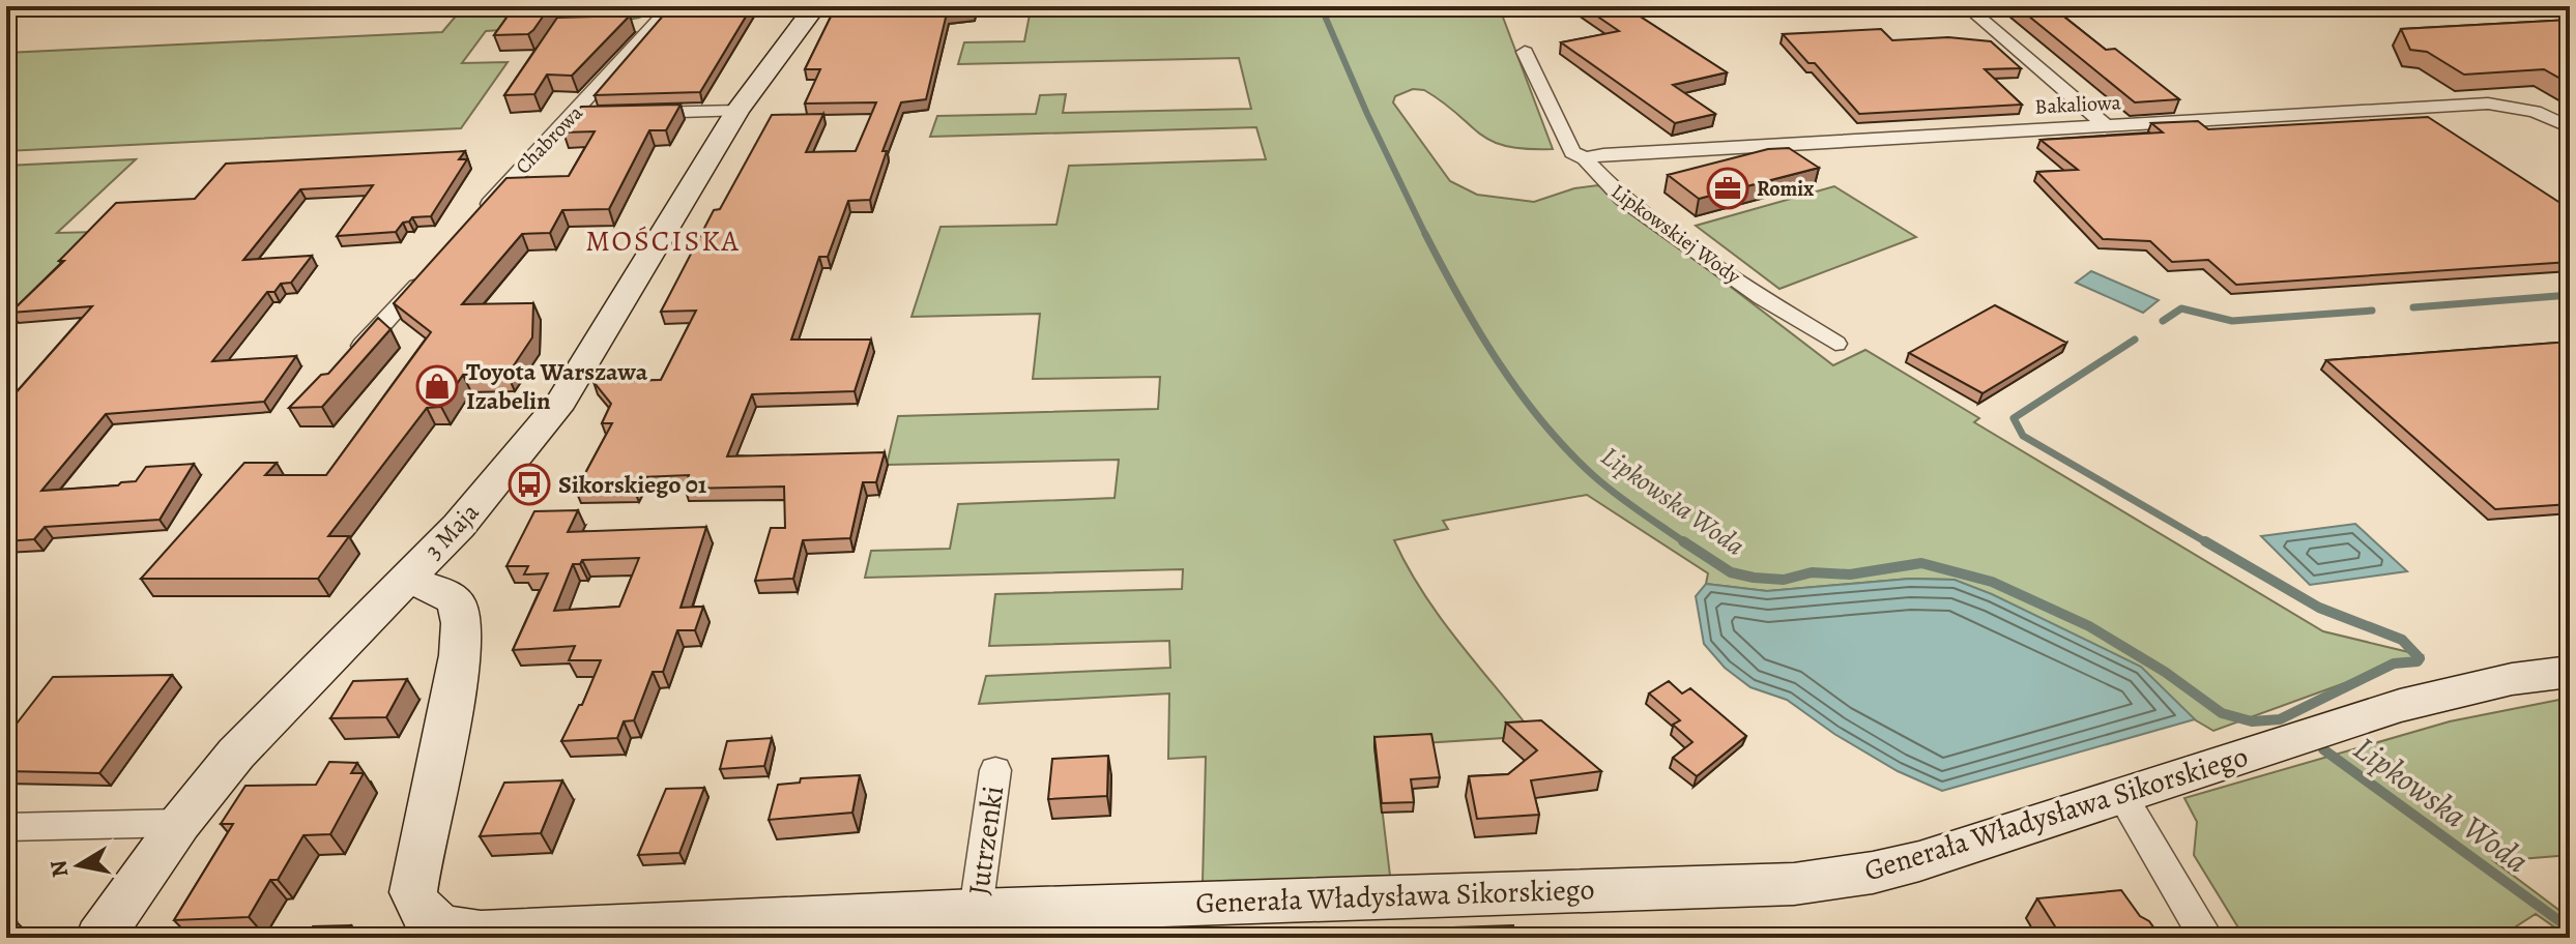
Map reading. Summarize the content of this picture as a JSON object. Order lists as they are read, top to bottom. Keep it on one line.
{"streets":{"main road":["3 Maja","Generała Władysława Sikorskiego"],"street":["Bakaliowa","Chabrowa","Lipkowskiej Wody","Jutrzenki"]},"crossings":[["Bakaliowa","Lipkowskiej Wody"],["3 Maja","Generała Władysława Sikorskiego"],["Generała Władysława Sikorskiego","Jutrzenki"]],"districts":["MOŚCISKA"],"water":["Lipkowska Woda"],"places":{"office":["Romix"],"shop":["Toyota Warszawa Izabelin"],"bus stop":["Sikorskiego 01"]},"north":"left"}
